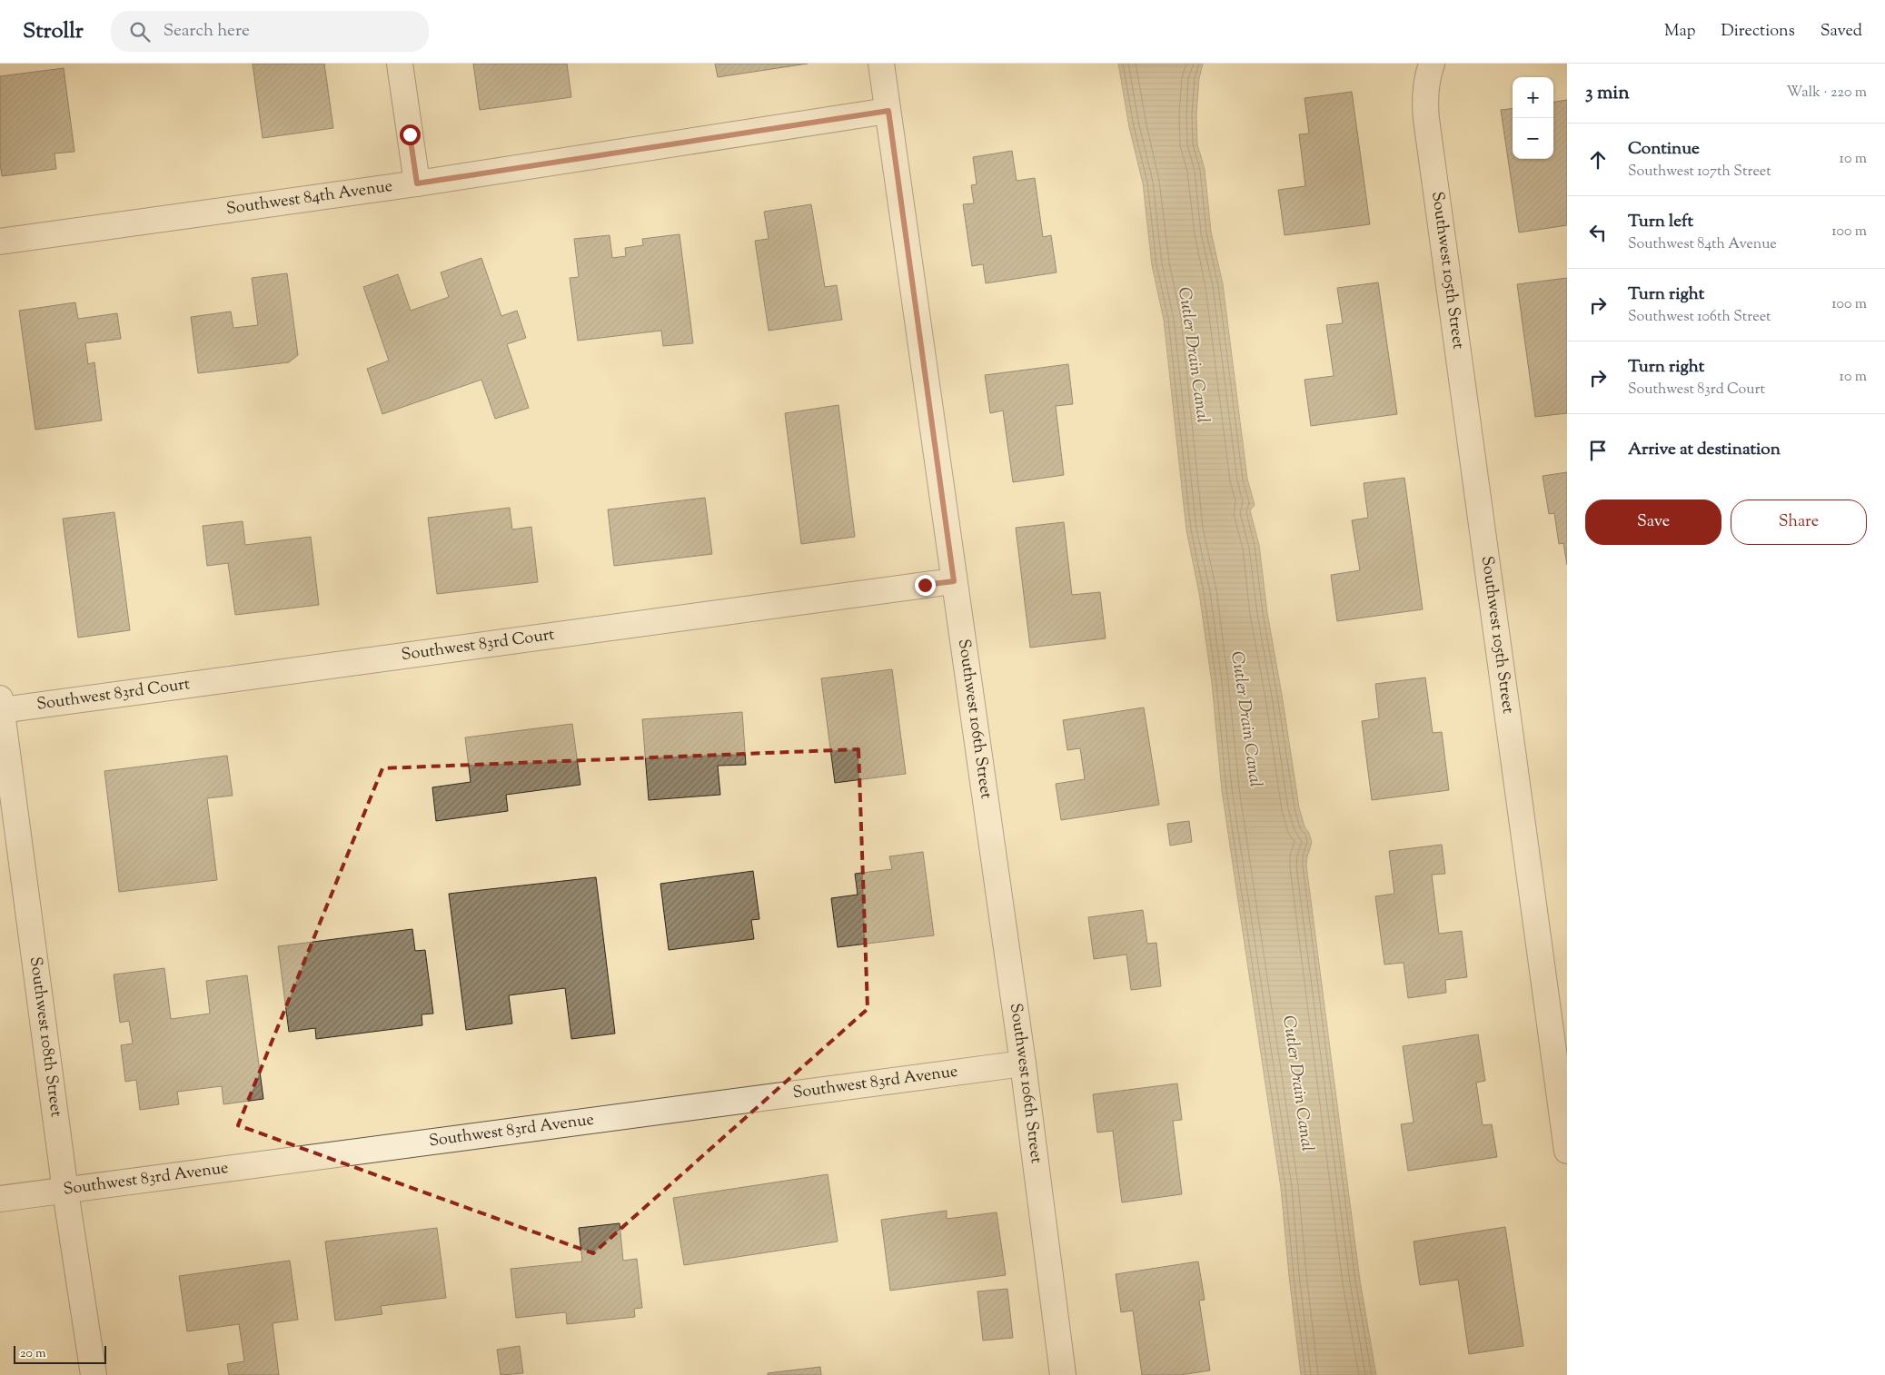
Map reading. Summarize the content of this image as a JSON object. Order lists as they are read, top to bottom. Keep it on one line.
{"streets":{"street":["Southwest 84th Avenue","Southwest 105th Street","Southwest 83rd Court","Southwest 106th Street","Southwest 108th Street","Southwest 83rd Avenue"]},"crossings":[["Southwest 84th Avenue","Southwest 106th Street"],["Southwest 83rd Court","Southwest 106th Street"],["Southwest 83rd Court","Southwest 108th Street"],["Southwest 106th Street","Southwest 83rd Avenue"],["Southwest 108th Street","Southwest 83rd Avenue"]],"water":["Cutler Drain Canal"],"scale_bar":"20 m","page":{"header":"Strollr","search":"Search here","nav":["Map","Directions","Saved"],"heading":["3 min","Walk · 220 m"],"map_buttons":["+","−"],"list":[["Continue","Southwest 107th Street","10 m"],["Turn left","Southwest 84th Avenue","100 m"],["Turn right","Southwest 106th Street","100 m"],["Turn right","Southwest 83rd Court","10 m"],"Arrive at destination"],"buttons":["Save","Share"],"scale":"20 m"}}
